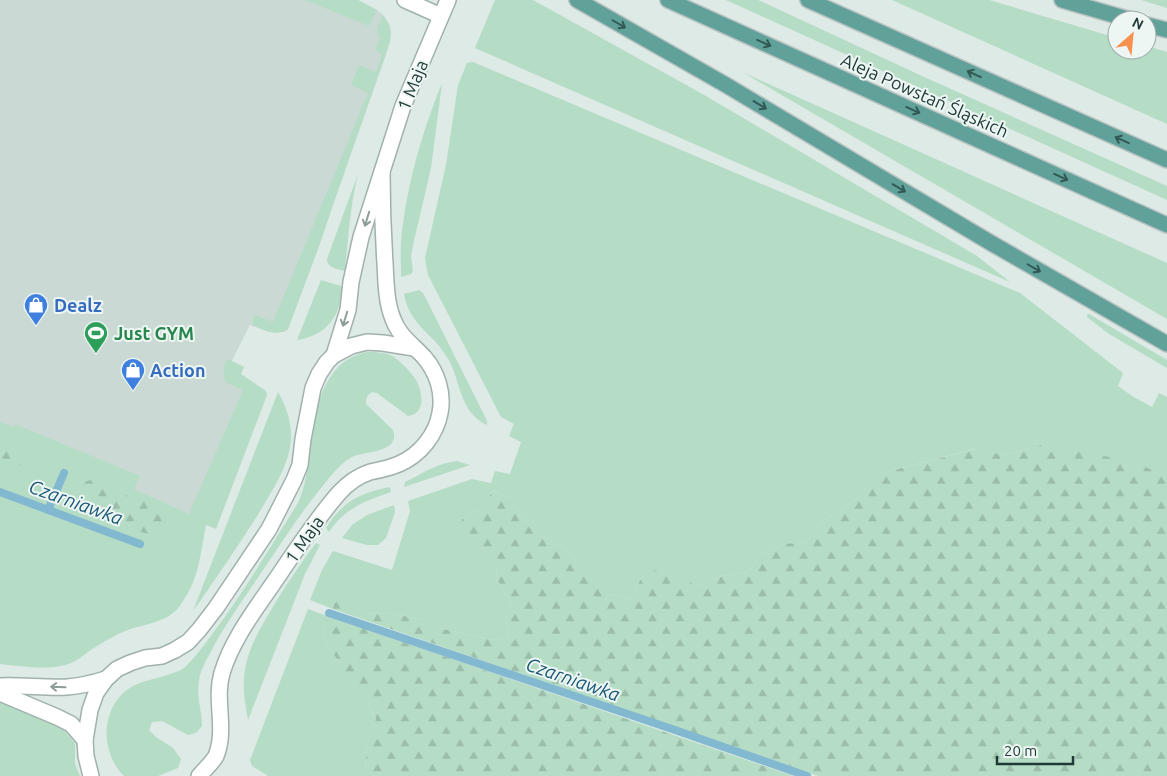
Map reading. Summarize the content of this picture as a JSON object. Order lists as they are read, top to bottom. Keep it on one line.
{"streets":{"main road":["Aleja Powstań Śląskich"],"street":["1 Maja"]},"water":["Czarniawka"],"places":{"shop":["Dealz","Action"],"sports":["Just GYM"]},"scale_bar":"20 m","north":"top right"}
